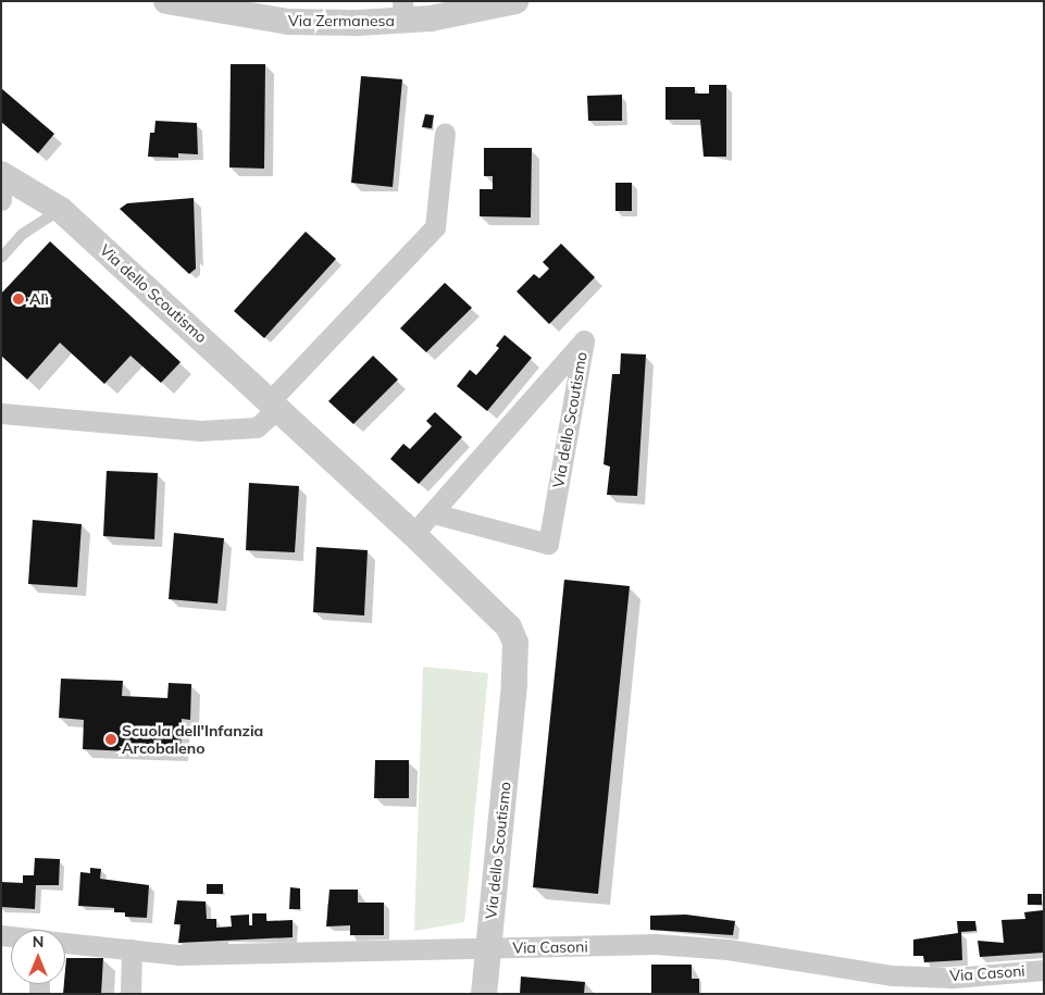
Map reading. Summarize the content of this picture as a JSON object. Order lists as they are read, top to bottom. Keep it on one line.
{"streets":{"street":["Via Zermanesa","Via dello Scoutismo","Via Casoni"]},"crossings":[["Via dello Scoutismo","Via Casoni"]],"places":["Alì","Scuola dell'Infanzia Arcobaleno"],"north":"top"}
